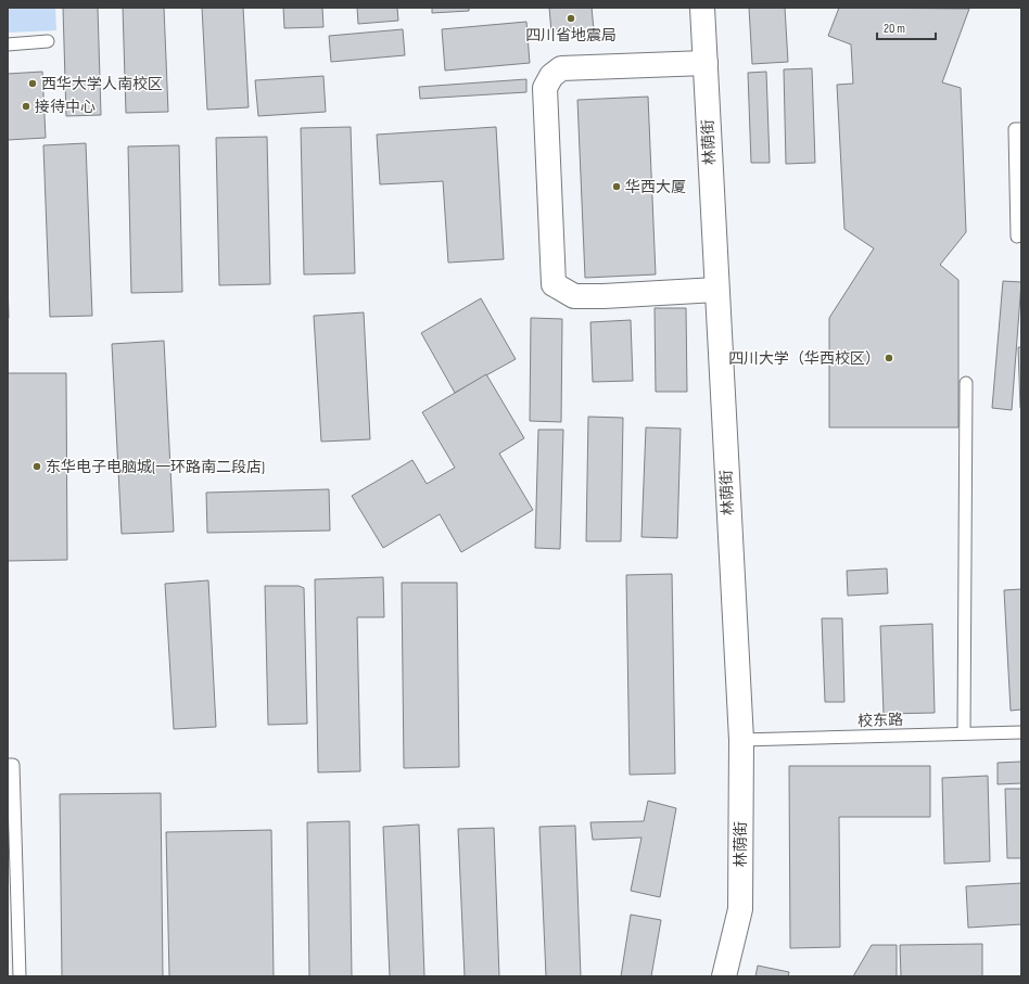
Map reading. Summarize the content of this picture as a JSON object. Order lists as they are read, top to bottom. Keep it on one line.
{"streets":{"street":["林荫街"],"lane":["校东路"]},"crossings":[["林荫街","校东路"]],"places":["四川省地震局","西华大学人南校区","接待中心","华西大厦","四川大学（华西校区）","东华电子电脑城(一环路南二段店)"],"scale_bar":"20 m"}
